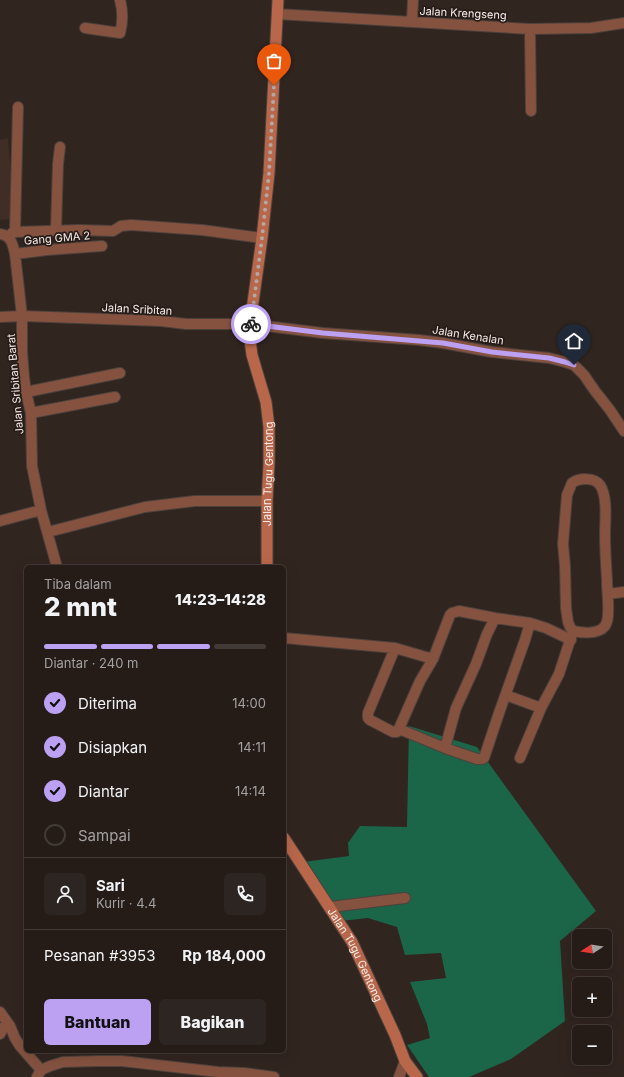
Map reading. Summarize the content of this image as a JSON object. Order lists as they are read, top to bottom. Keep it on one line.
{"streets":{"main road":["Jalan Tugu Gentong"],"street":["Jalan Krengseng","Gang GMA 2","Jalan Sribitan","Jalan Kenalan","Jalan Sribitan Barat"]},"crossings":[["Jalan Krengseng","Jalan Tugu Gentong"],["Gang GMA 2","Jalan Sribitan Barat"],["Jalan Sribitan","Jalan Kenalan"],["Jalan Sribitan","Jalan Sribitan Barat"],["Jalan Sribitan","Jalan Tugu Gentong"],["Jalan Kenalan","Jalan Tugu Gentong"]],"north":"left","page":{"heading":["2 mnt","Tiba dalam","14:23–14:28"],"panel":["Sari","Kurir · 4.4","Pesanan #3953","Rp 184,000"],"bar":"Diantar · 240 m","list":[["Diterima","14:00"],["Disiapkan","14:11"],["Diantar","14:14"],"Sampai"],"map_buttons":["+","−"],"buttons":["Bantuan","Bagikan"]}}
